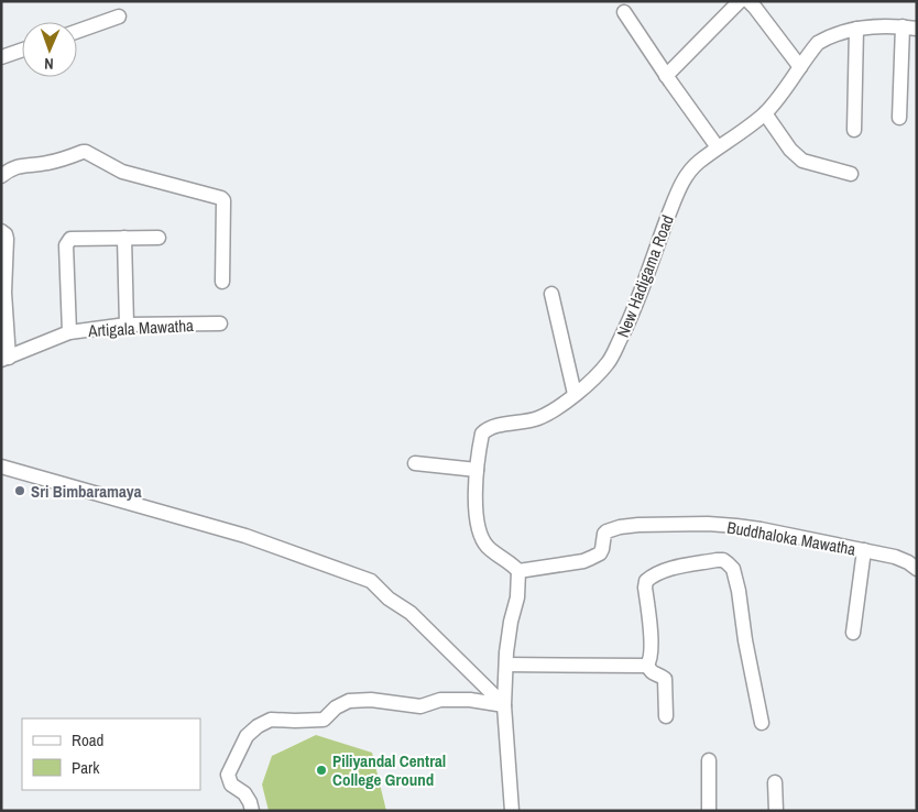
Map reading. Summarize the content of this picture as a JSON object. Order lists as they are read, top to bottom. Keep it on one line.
{"streets":{"street":["New Hadigama Road","Artigala Mawatha","Buddhaloka Mawatha"]},"crossings":[["New Hadigama Road","Buddhaloka Mawatha"]],"places":["Sri Bimbaramaya","Piliyandal Central College Ground"],"legend":["Road","Park"],"north":"bottom"}
